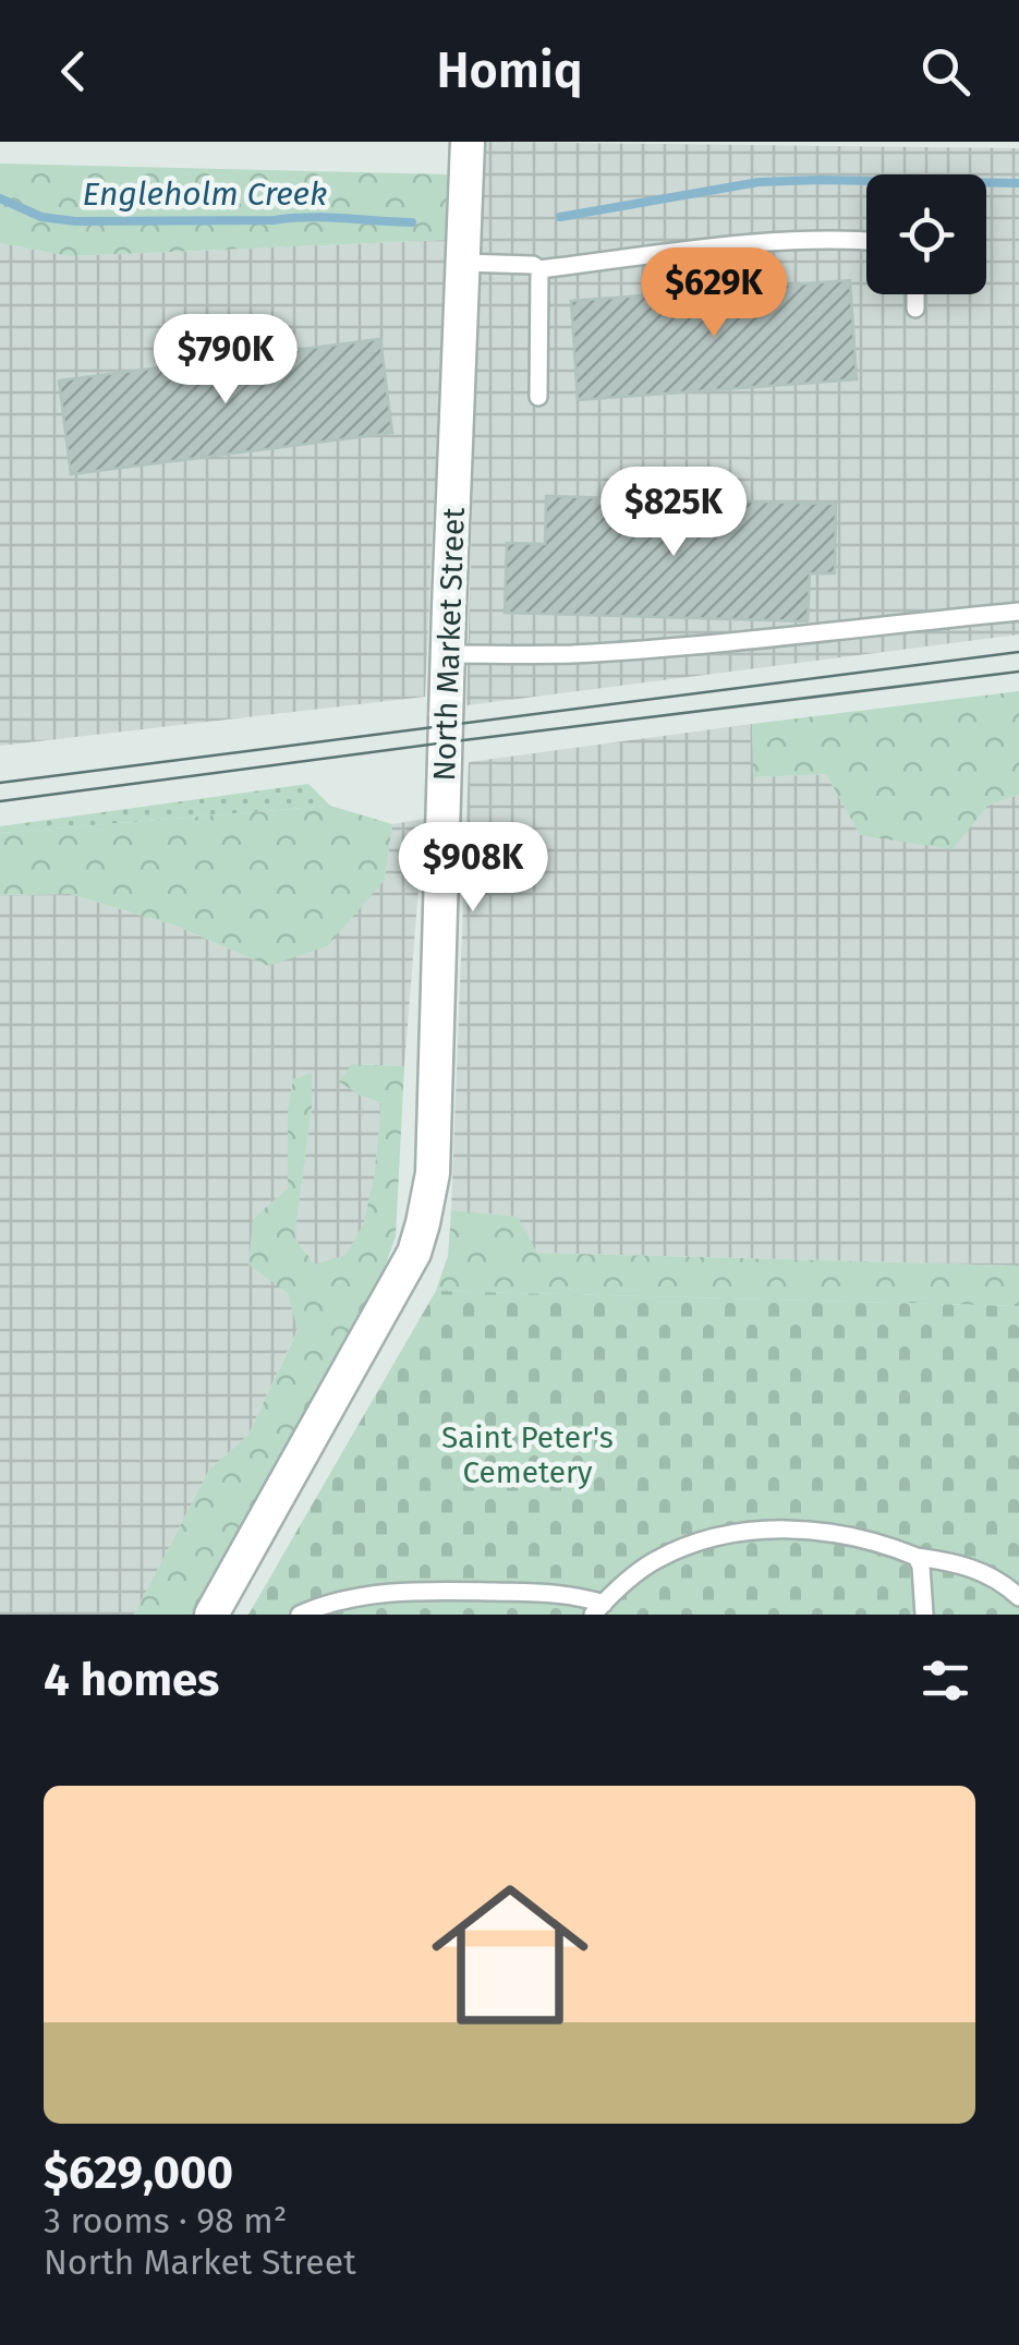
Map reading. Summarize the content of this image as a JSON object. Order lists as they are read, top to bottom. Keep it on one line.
{"streets":{"street":["North Market Street"]},"water":["Engleholm Creek"],"parks":["Saint Peter's Cemetery"],"page":{"header":"Homiq","price":["$629K","$790K","$825K","$908K"],"heading":"4 homes","list":[{"name":"$629,000","note":"3 rooms · 98 m² · North Market Street"}]}}
